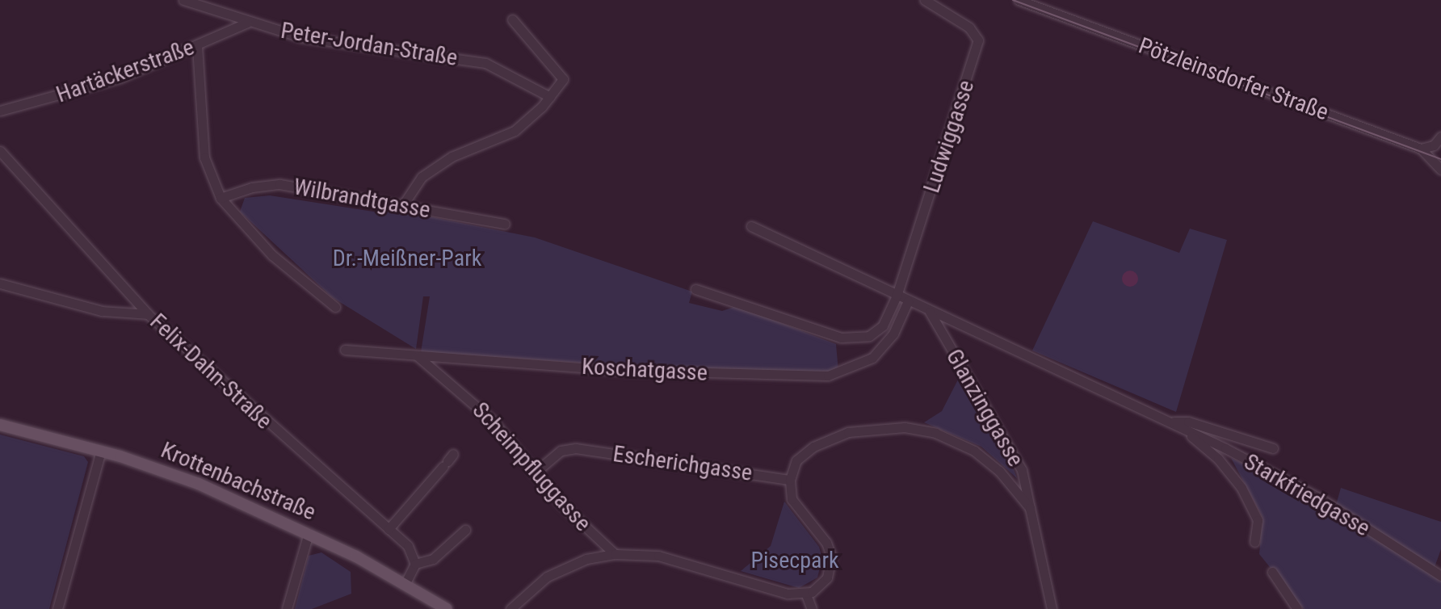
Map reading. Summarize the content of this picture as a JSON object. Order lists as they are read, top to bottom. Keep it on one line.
{"streets":{"main road":["Krottenbachstraße"],"street":["Peter-Jordan-Straße","Hartäckerstraße","Pötzleinsdorfer Straße","Ludwiggasse","Wilbrandtgasse","Koschatgasse","Felix-Dahn-Straße","Glanzinggasse","Escherichgasse","Scheimpfluggasse","Starkfriedgasse"]},"crossings":[["Peter-Jordan-Straße","Hartäckerstraße"],["Ludwiggasse","Starkfriedgasse"],["Koschatgasse","Scheimpfluggasse"],["Koschatgasse","Starkfriedgasse"],["Glanzinggasse","Escherichgasse"],["Glanzinggasse","Starkfriedgasse"],["Escherichgasse","Scheimpfluggasse"]],"parks":["Dr.-Meißner-Park","Pisecpark"]}
